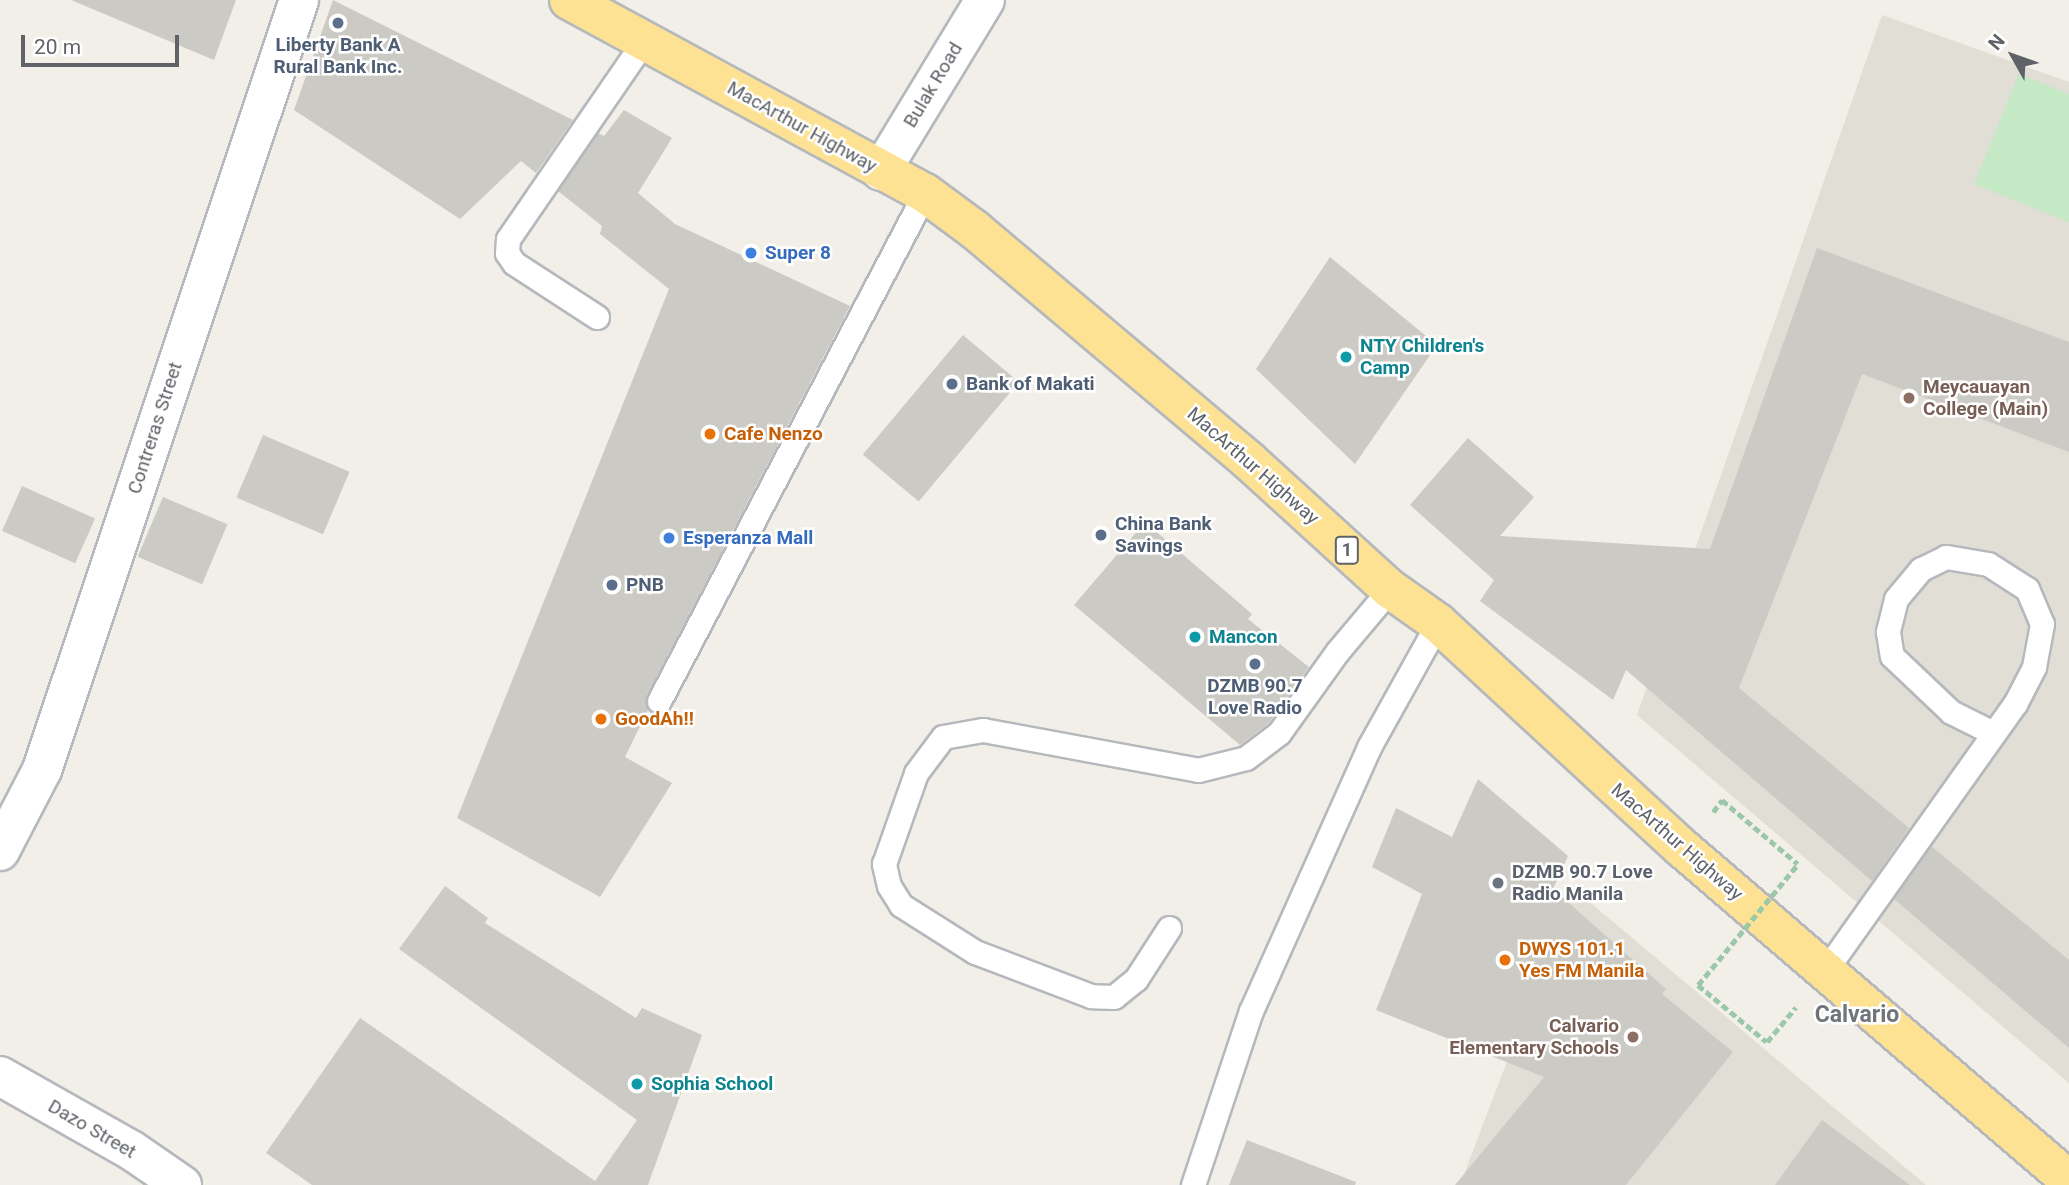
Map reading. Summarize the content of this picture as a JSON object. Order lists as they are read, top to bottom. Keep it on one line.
{"streets":{"highway":["MacArthur Highway","1"],"street":["Bulak Road","Contreras Street","Dazo Street"]},"crossings":[["Bulak Road","MacArthur Highway"]],"districts":["Calvario"],"places":["Liberty Bank A Rural Bank Inc.","Super 8","NTY Children's Camp","Bank of Makati","Meycauayan College (Main)","Cafe Nenzo","China Bank Savings","Esperanza Mall","PNB","Mancon","DZMB 90.7 Love Radio","GoodAh!!","DZMB 90.7 Love Radio Manila","DWYS 101.1 Yes FM Manila","Calvario Elementary Schools","Sophia School"],"scale_bar":"20 m","north":"top left"}
